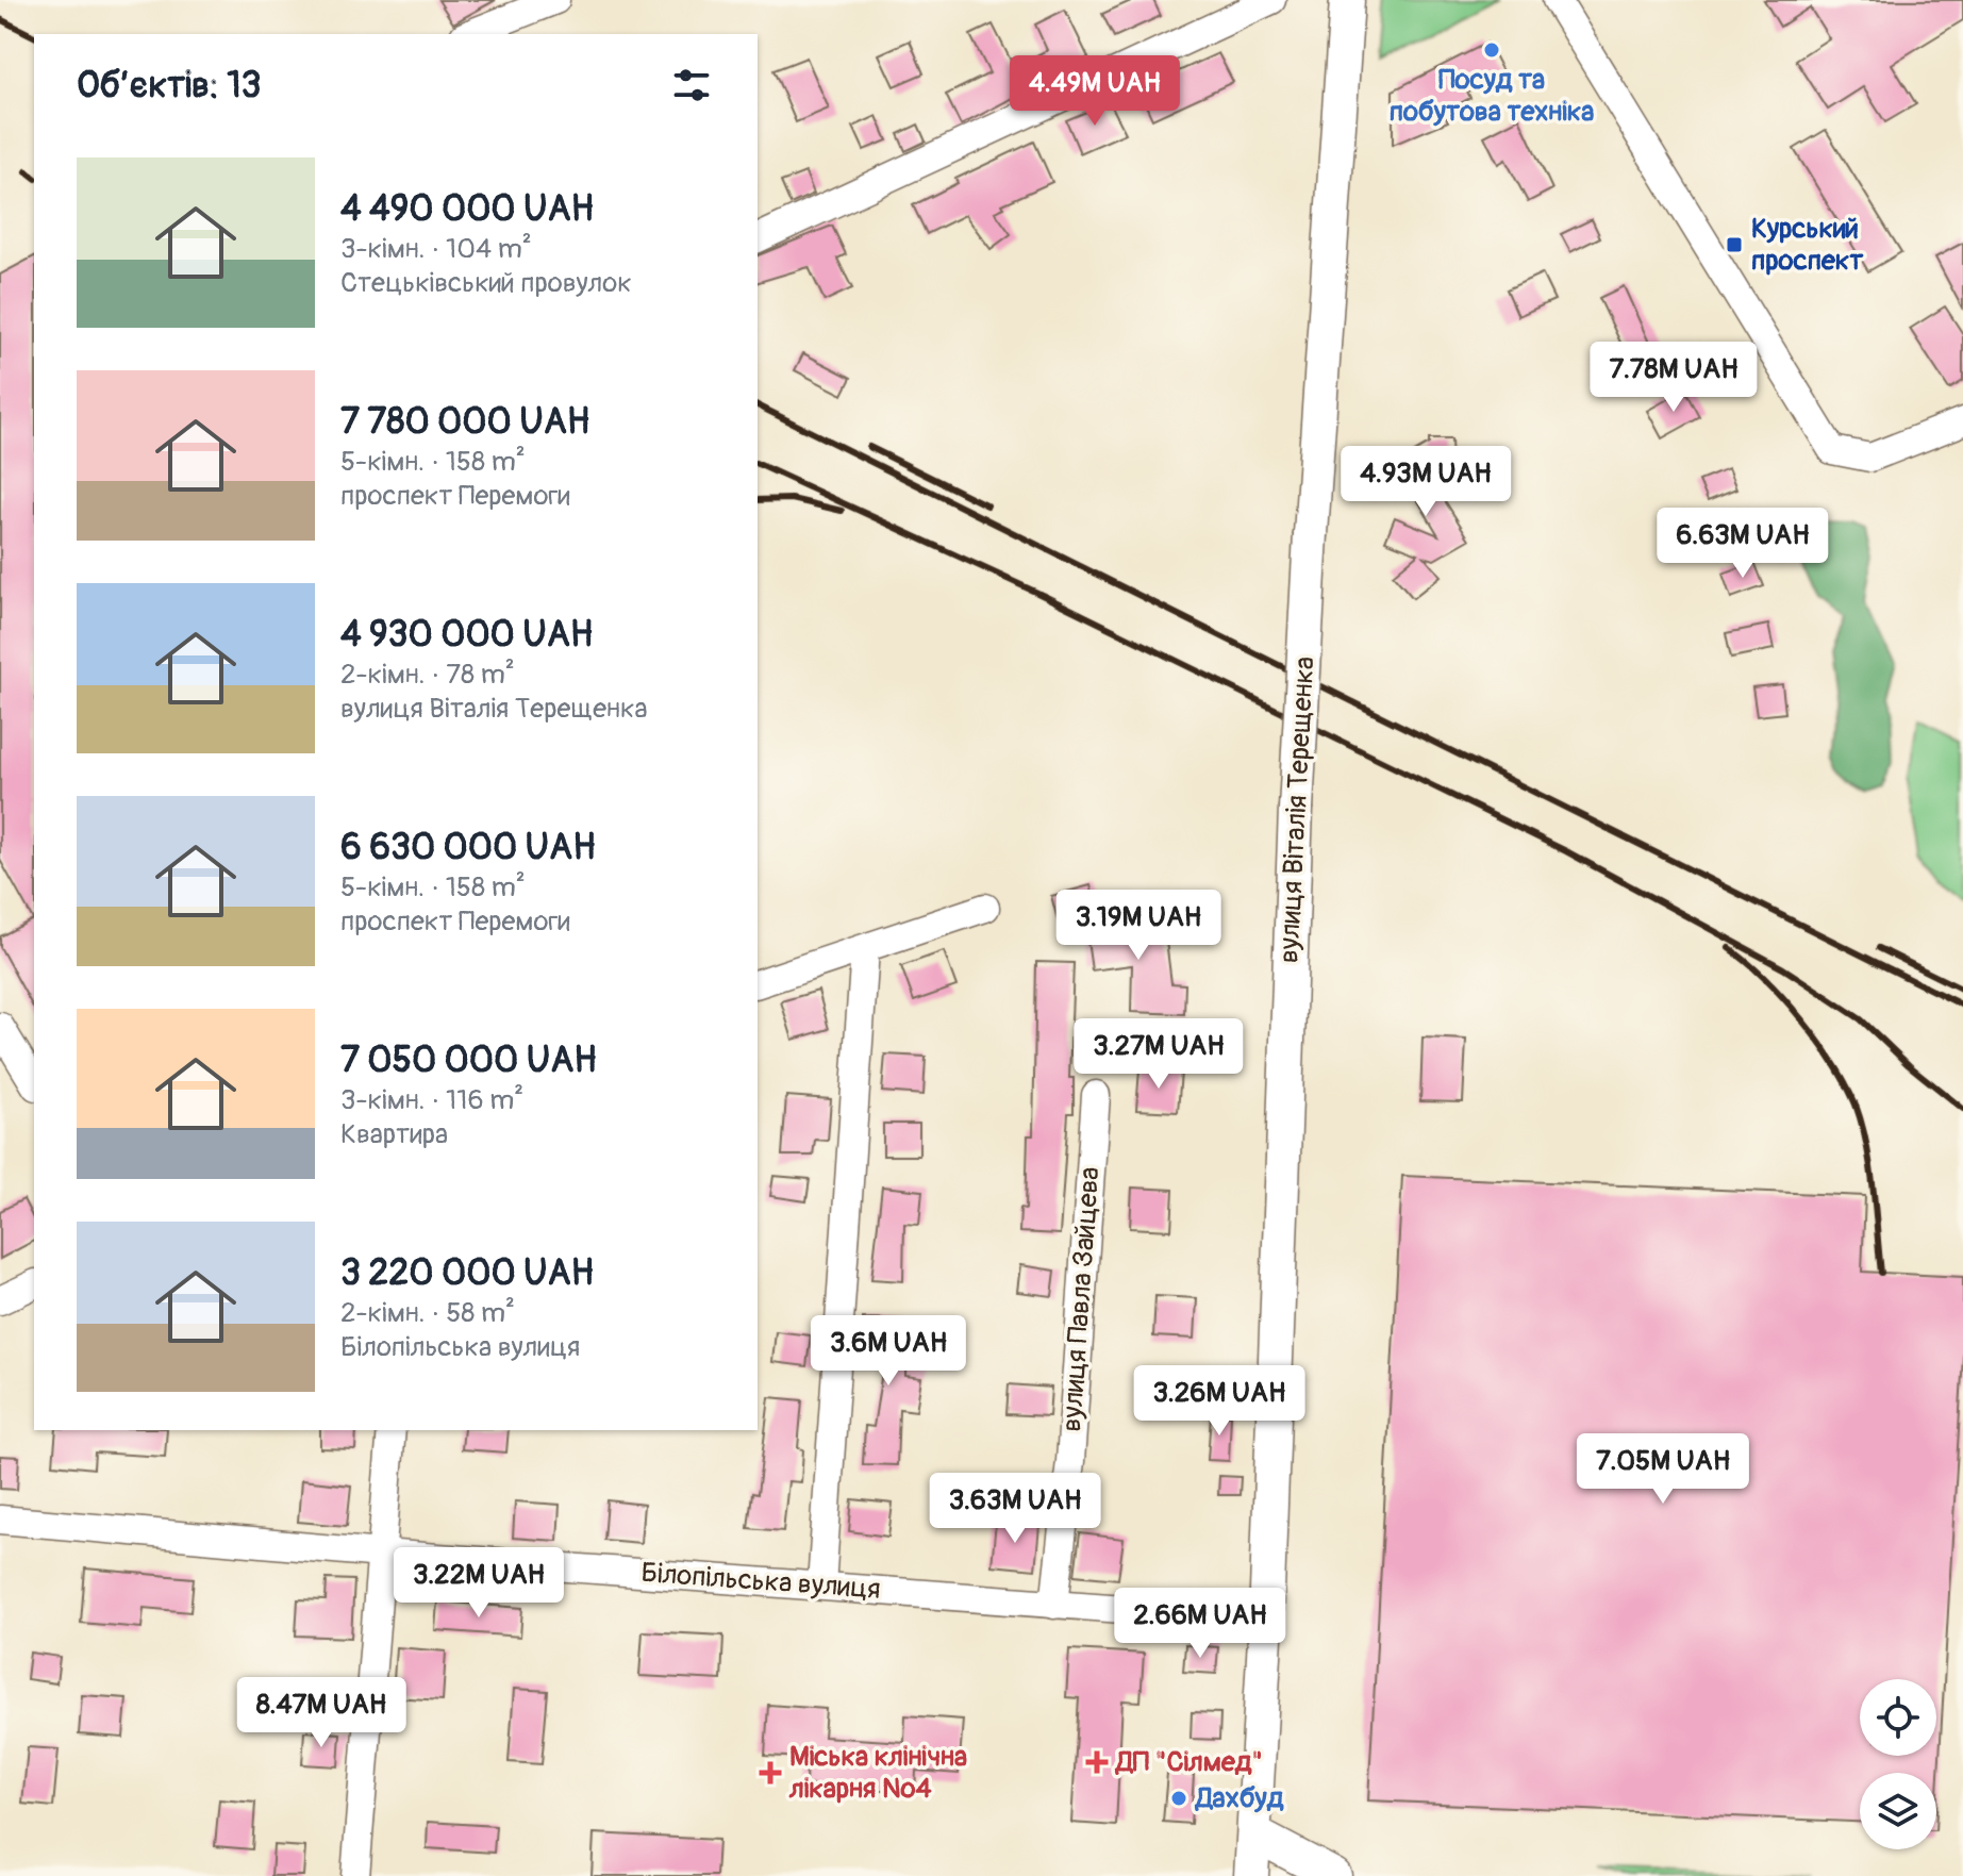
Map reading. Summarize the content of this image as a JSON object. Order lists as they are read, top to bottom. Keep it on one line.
{"streets":{"main road":["вулиця Віталія Терещенка"],"street":["вулиця Павла Зайцева","Білопільська вулиця"]},"crossings":[["вулиця Віталія Терещенка","Білопільська вулиця"],["вулиця Павла Зайцева","Білопільська вулиця"]],"places":{"other":["Посуд та побутова техніка","Дахбуд"],"transit":["Курський проспект"],"health":["ДП \"Сілмед\"","Міська клінічна лікарня №4"]},"page":{"heading":"Об’єктів: 13","price":["4.49M UAH","7.78M UAH","4.93M UAH","6.63M UAH","3.19M UAH","3.27M UAH","3.6M UAH","3.26M UAH","7.05M UAH","3.63M UAH","3.22M UAH","2.66M UAH","8.47M UAH"],"list":[{"name":"4 490 000 UAH","note":"3-кімн. · 104 m² · Стецьківський провулок"},{"name":"7 780 000 UAH","note":"5-кімн. · 158 m² · проспект Перемоги"},{"name":"4 930 000 UAH","note":"2-кімн. · 78 m² · вулиця Віталія Терещенка"},{"name":"6 630 000 UAH","note":"5-кімн. · 158 m² · проспект Перемоги"},{"name":"7 050 000 UAH","note":"3-кімн. · 116 m² · Квартира"},{"name":"3 220 000 UAH","note":"2-кімн. · 58 m² · Білопільська вулиця"}]}}
